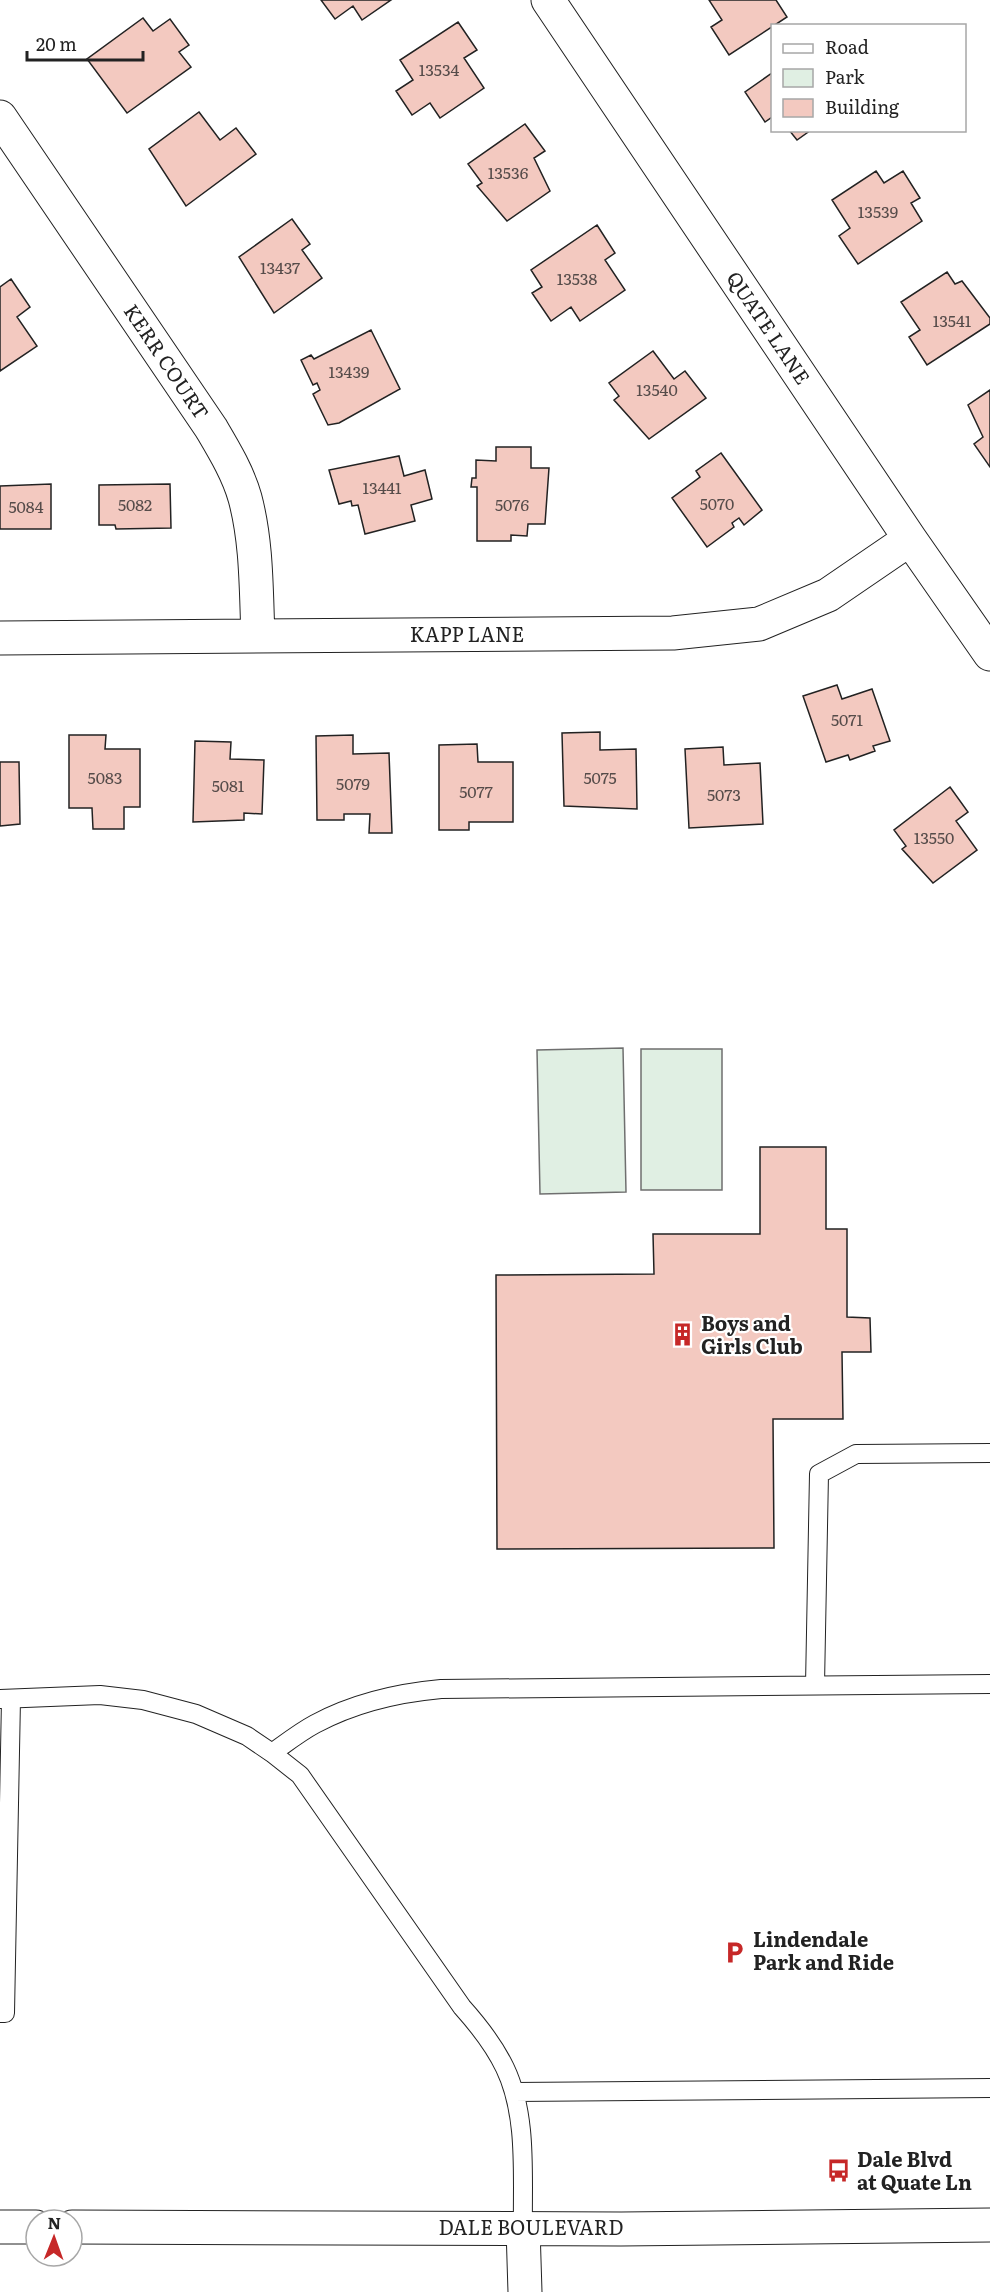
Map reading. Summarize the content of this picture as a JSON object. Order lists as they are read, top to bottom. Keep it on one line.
{"streets":{"street":["QUATE LANE","KERR COURT","KAPP LANE","DALE BOULEVARD"]},"crossings":[["QUATE LANE","KAPP LANE"],["KERR COURT","KAPP LANE"]],"places":{"building":["Boys and Girls Club"],"parking":["Lindendale Park and Ride"],"bus stop":["Dale Blvd at Quate Ln"]},"house_numbers":["13534","13536","13539","13437","13538","13541","13439","13540","13441","5070","5082","5076","5084","5071","5083","5075","5079","5081","5077","5073","13550"],"legend":["Road","Park","Building"],"scale_bar":"20 m","north":"top"}
